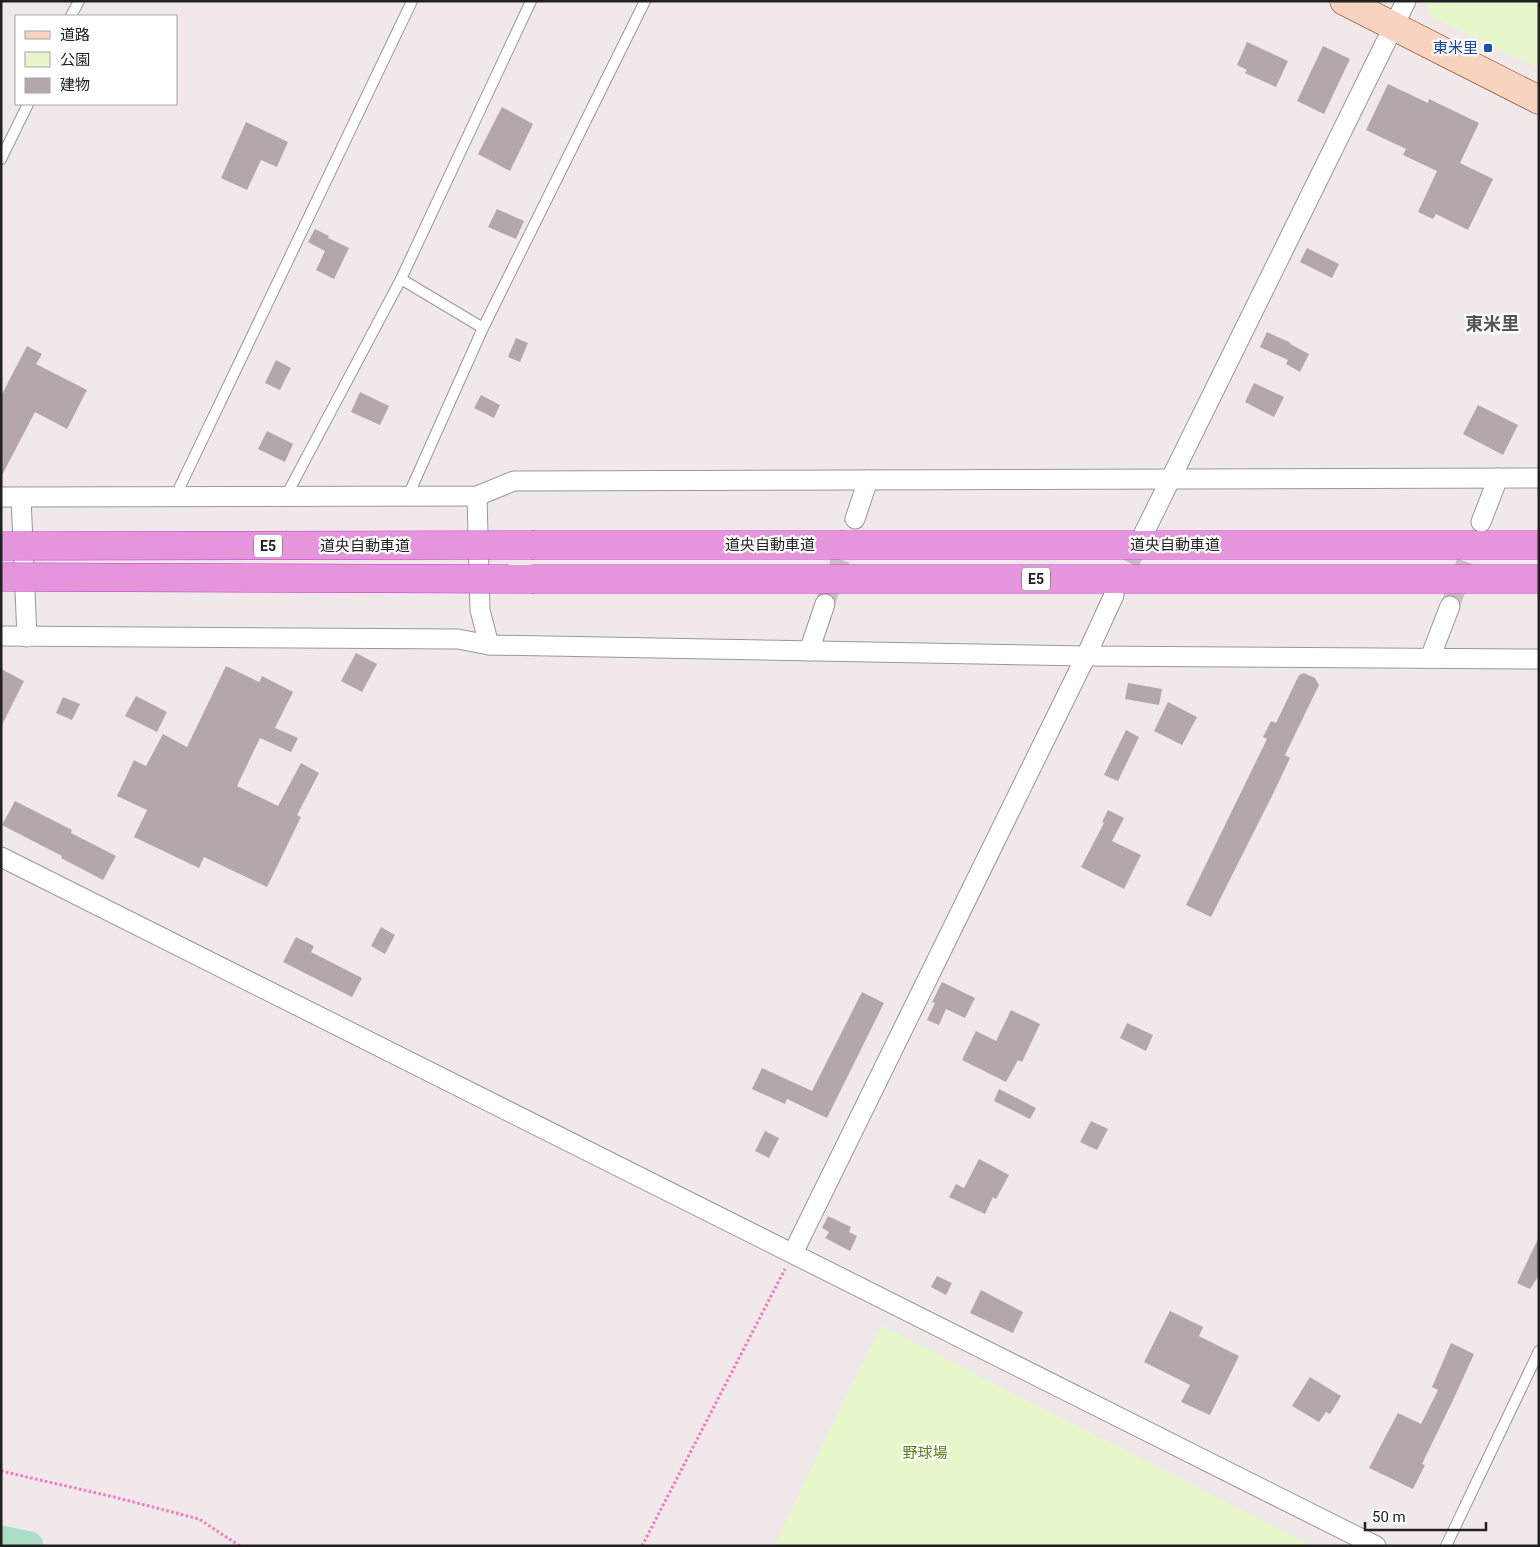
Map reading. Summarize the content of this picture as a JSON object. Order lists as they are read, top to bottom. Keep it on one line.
{"streets":{"highway":["道央自動車道","E5"]},"districts":["東米里"],"parks":["野球場"],"places":{"transit":["東米里"]},"legend":["道路","公園","建物"],"scale_bar":"50 m"}
